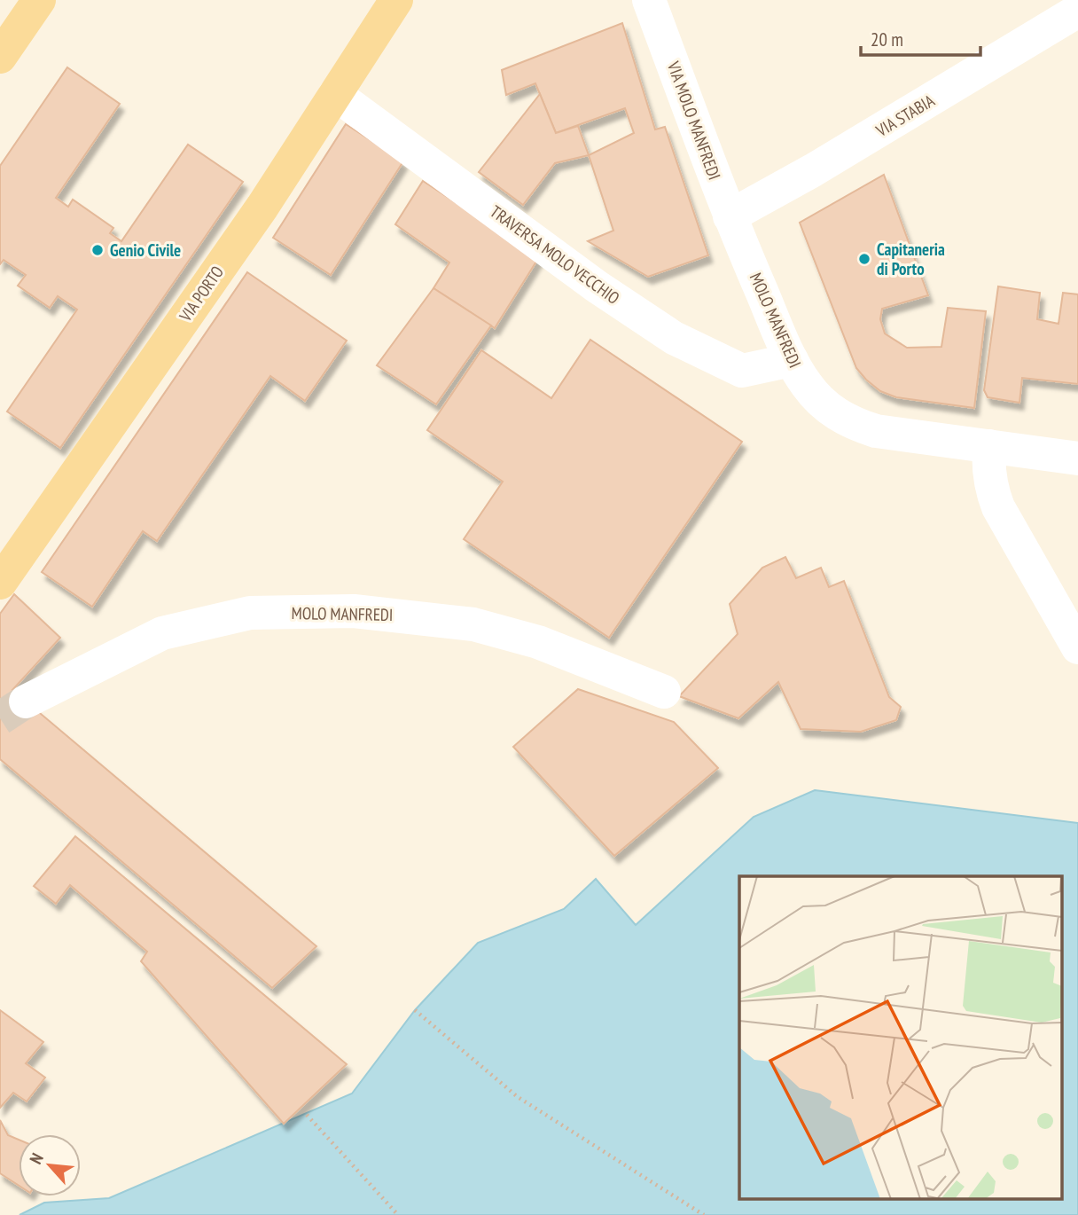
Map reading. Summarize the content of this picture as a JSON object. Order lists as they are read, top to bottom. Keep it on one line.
{"streets":{"main road":["VIA PORTO"],"street":["VIA STABIA","VIA MOLO MANFREDI","TRAVERSA MOLO VECCHIO","MOLO MANFREDI"]},"crossings":[["VIA STABIA","VIA MOLO MANFREDI"],["VIA STABIA","MOLO MANFREDI"],["VIA MOLO MANFREDI","MOLO MANFREDI"],["TRAVERSA MOLO VECCHIO","VIA PORTO"],["TRAVERSA MOLO VECCHIO","MOLO MANFREDI"]],"places":["Genio Civile","Capitaneria di Porto"],"scale_bar":"20 m","north":"top left"}
